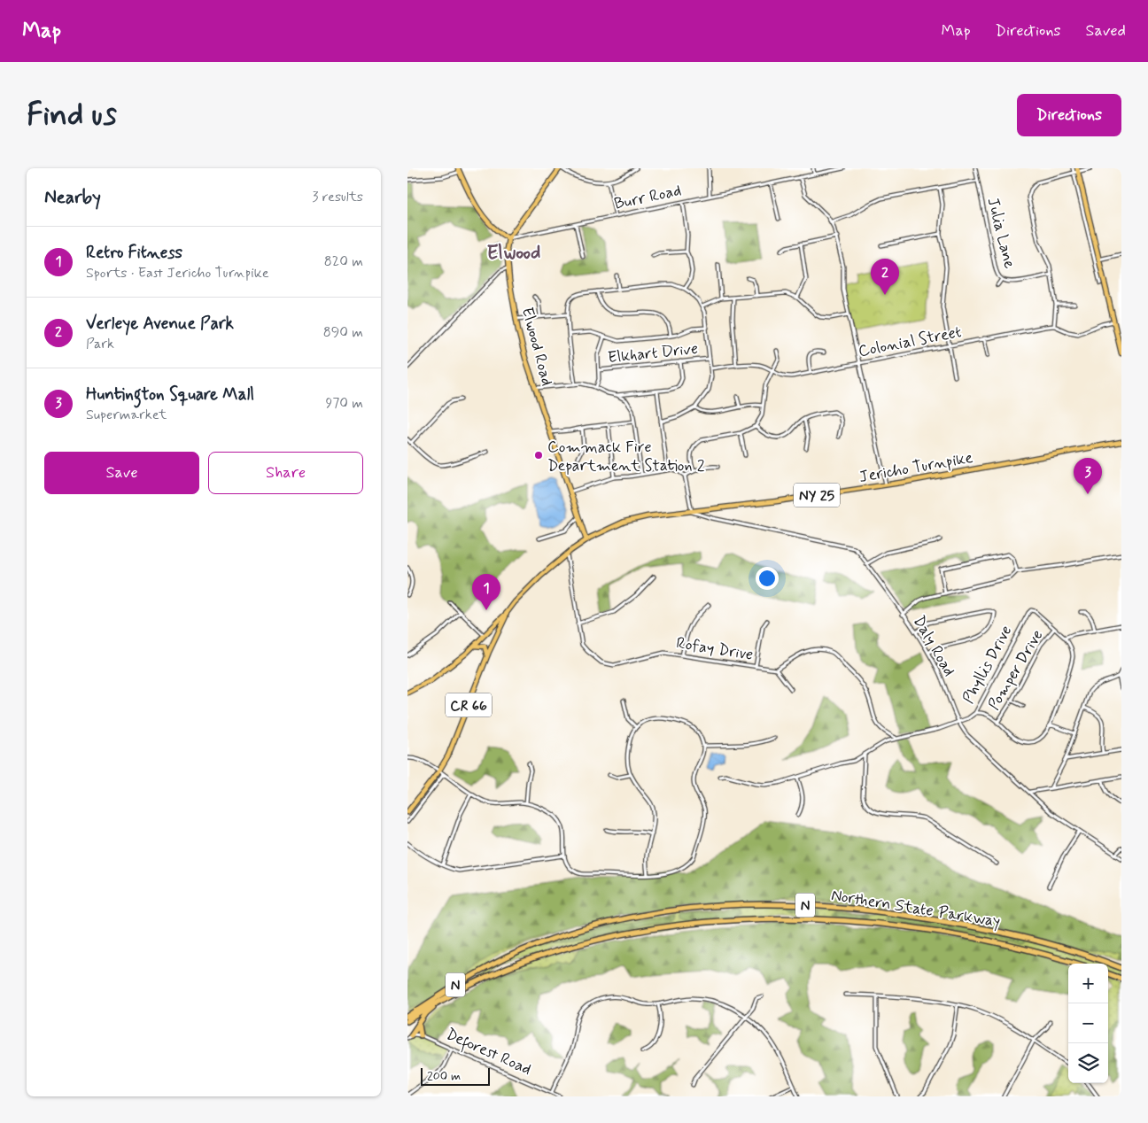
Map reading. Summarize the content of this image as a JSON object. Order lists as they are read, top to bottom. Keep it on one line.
{"streets":{"highway":["N","Northern State Parkway"],"main road":["Elwood Road","Jericho Turnpike","NY 25","CR 66"],"street":["Burr Road","Julia Lane","Colonial Street","Elkhart Drive","Daly Road","Rofay Drive","Phyllis Drive","Pomper Drive","Deforest Road"]},"crossings":[["Burr Road","Elwood Road"],["Elwood Road","Jericho Turnpike"],["Elwood Road","NY 25"],["Jericho Turnpike","NY 25"],["Jericho Turnpike","Daly Road"],["NY 25","Rofay Drive"],["NY 25","CR 66"],["Daly Road","Phyllis Drive"],["Phyllis Drive","Pomper Drive"]],"districts":["Elwood"],"places":["Commack Fire Department Station 2"],"scale_bar":"200 m","page":{"header":"Map","nav":["Map","Directions","Saved"],"buttons":["Directions",["Save","Share"]],"title":"Find us","heading":["Nearby","3 results"],"list":[{"mark":"1","name":"Retro Fitness","note":"Sports · East Jericho Turnpike","value":"820 m"},{"mark":"2","name":"Verleye Avenue Park","note":"Park","value":"890 m"},{"mark":"3","name":"Huntington Square Mall","note":"Supermarket","value":"970 m"}],"pins":["2","3","1"],"map_buttons":["+","−"],"scale":"200 m"}}
